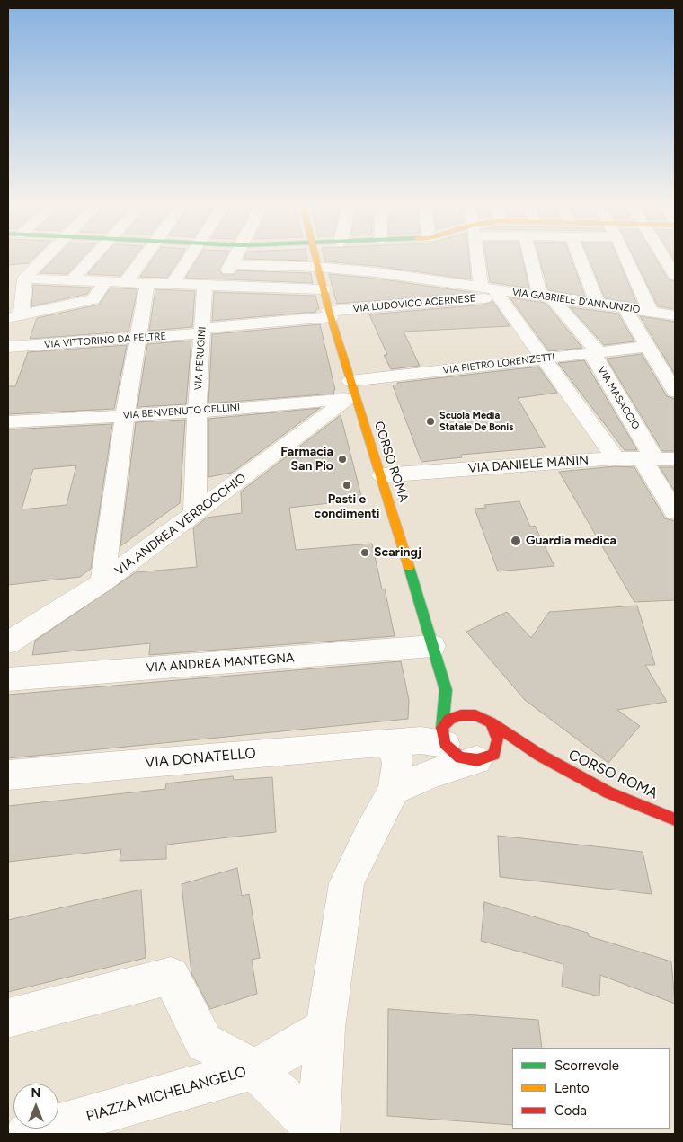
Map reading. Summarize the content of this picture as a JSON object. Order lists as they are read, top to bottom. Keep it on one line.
{"streets":{"main road":["CORSO ROMA"],"street":["VIA GABRIELE D'ANNUNZIO","VIA LUDOVICO ACERNESE","VIA VITTORINO DA FELTRE","VIA PERUGINI","VIA PIETRO LORENZETTI","VIA MASACCIO","VIA BENVENUTO CELLINI","VIA DANIELE MANIN","VIA ANDREA VERROCCHIO","VIA ANDREA MANTEGNA","VIA DONATELLO","PIAZZA MICHELANGELO"]},"crossings":[["VIA GABRIELE D'ANNUNZIO","VIA LUDOVICO ACERNESE"],["VIA GABRIELE D'ANNUNZIO","VIA MASACCIO"],["VIA GABRIELE D'ANNUNZIO","CORSO ROMA"],["VIA LUDOVICO ACERNESE","VIA VITTORINO DA FELTRE"],["VIA LUDOVICO ACERNESE","CORSO ROMA"],["VIA VITTORINO DA FELTRE","VIA PERUGINI"],["VIA VITTORINO DA FELTRE","CORSO ROMA"],["VIA PERUGINI","VIA BENVENUTO CELLINI"],["VIA PERUGINI","VIA ANDREA VERROCCHIO"],["VIA PIETRO LORENZETTI","VIA MASACCIO"],["VIA PIETRO LORENZETTI","VIA BENVENUTO CELLINI"],["VIA PIETRO LORENZETTI","CORSO ROMA"],["VIA PIETRO LORENZETTI","VIA ANDREA VERROCCHIO"],["VIA MASACCIO","VIA DANIELE MANIN"],["VIA BENVENUTO CELLINI","CORSO ROMA"],["VIA BENVENUTO CELLINI","VIA ANDREA VERROCCHIO"],["CORSO ROMA","VIA DANIELE MANIN"],["CORSO ROMA","VIA ANDREA VERROCCHIO"],["CORSO ROMA","VIA ANDREA MANTEGNA"]],"places":["Scuola Media Statale De Bonis","Farmacia San Pio","Pasti e condimenti","Guardia medica","Scaringj"],"legend":["Scorrevole","Lento","Coda"],"north":"top"}
